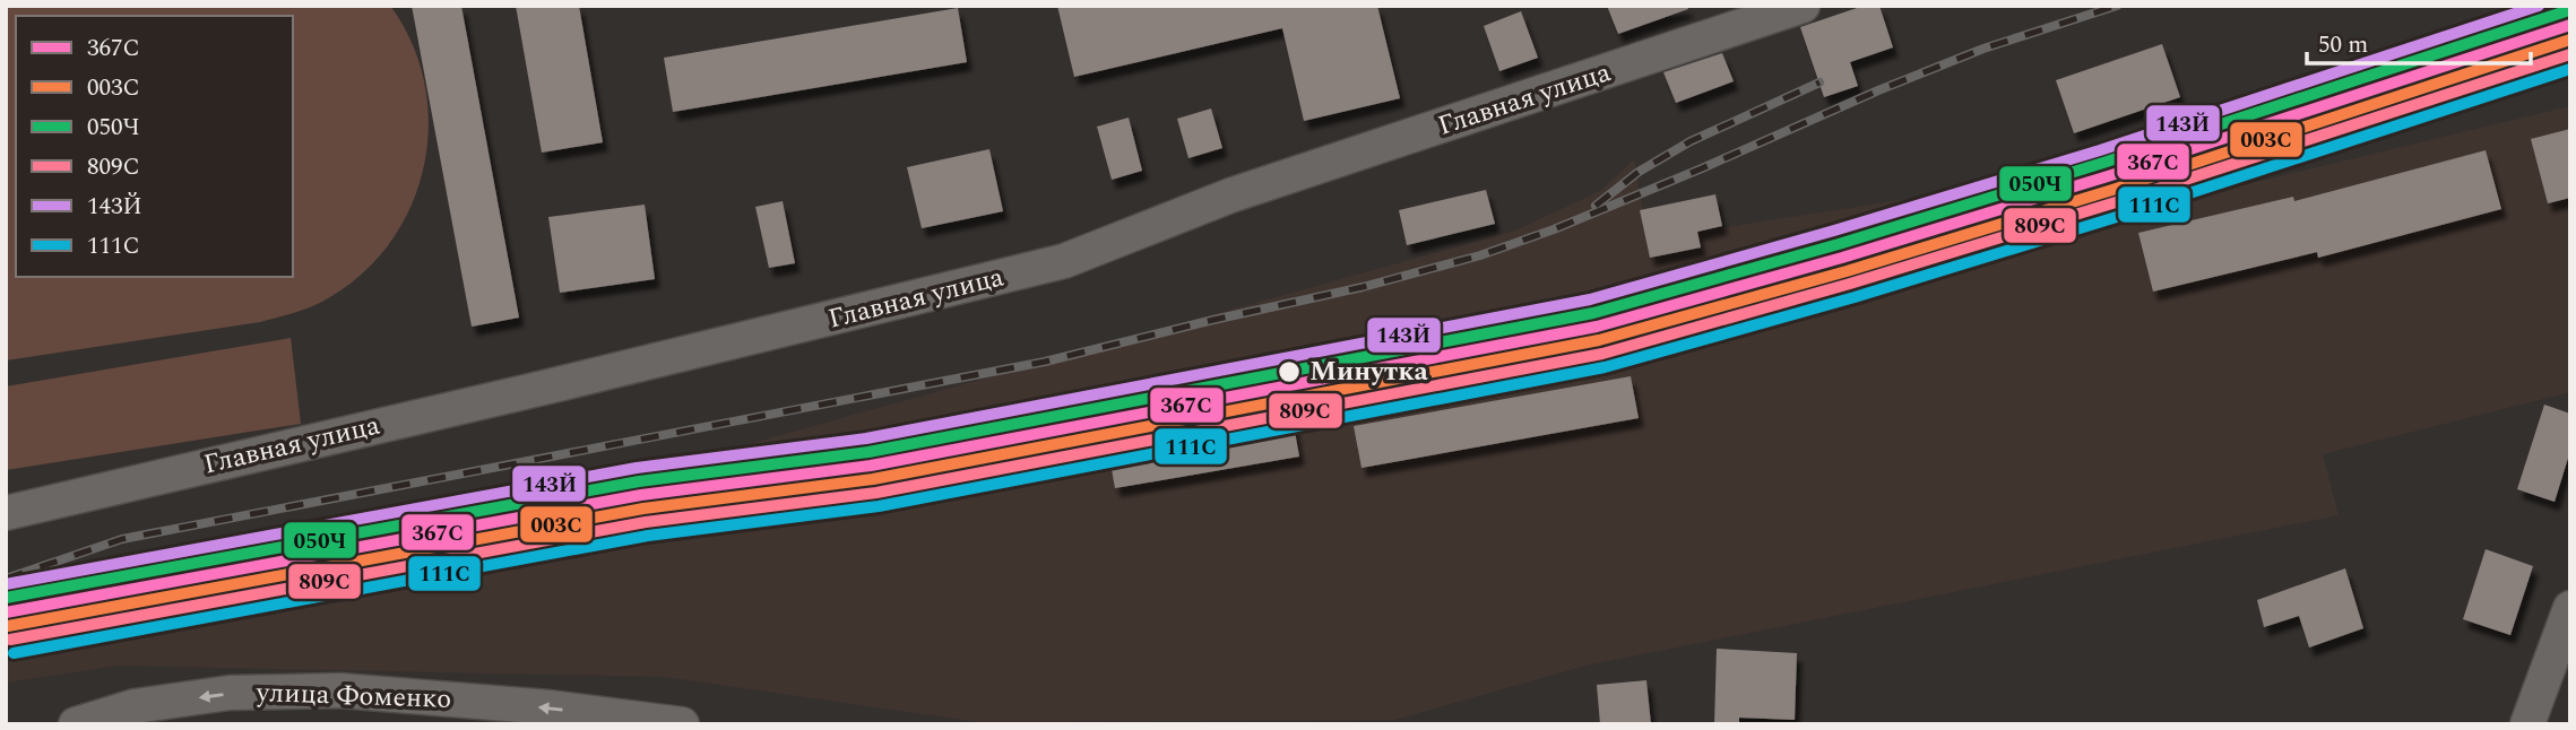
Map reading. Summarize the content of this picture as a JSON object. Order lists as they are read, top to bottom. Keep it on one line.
{"streets":{"street":["Главная улица","улица Фоменко"]},"one_way":["улица Фоменко"],"places":["Минутка"],"lines":["transit line 143Й","transit line 050Ч","transit line 367С","transit line 003С","transit line 809С","transit line 111С"],"legend":["367С","003С","050Ч","809С","143Й","111С"],"scale_bar":"50 m"}
